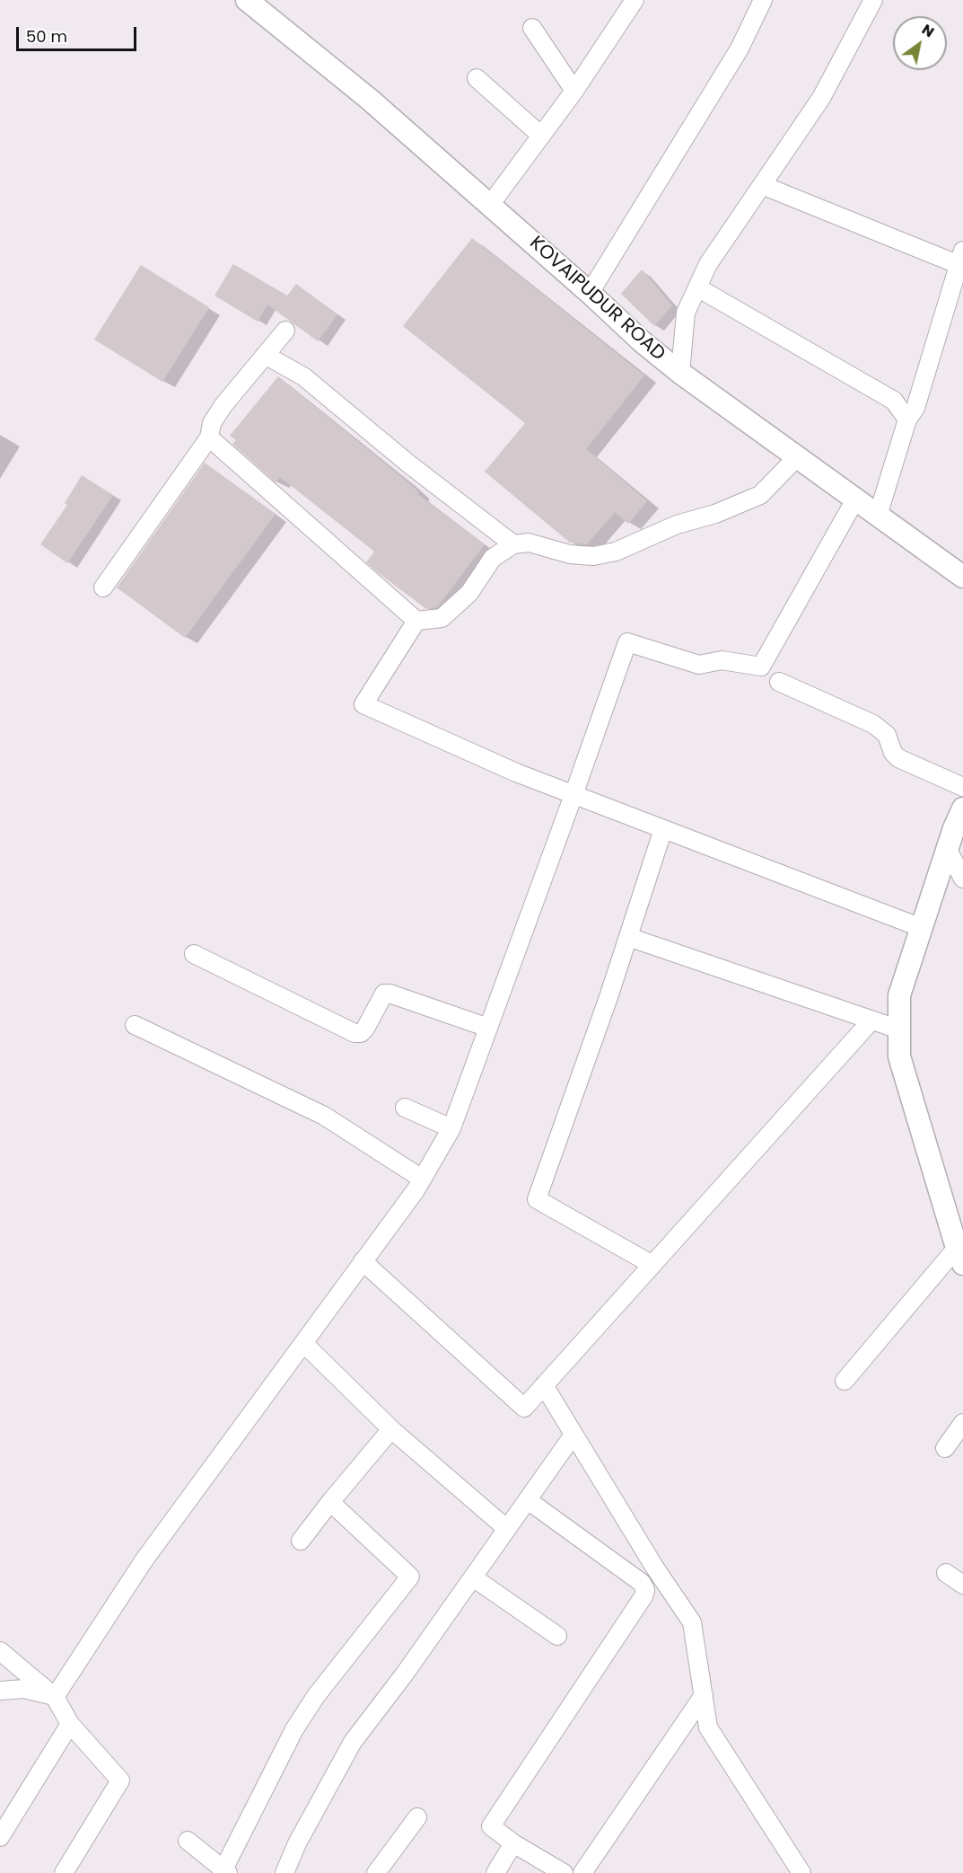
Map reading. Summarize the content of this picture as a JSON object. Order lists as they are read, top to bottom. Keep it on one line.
{"streets":{"main road":["KOVAIPUDUR ROAD"]},"scale_bar":"50 m","north":"top right"}
